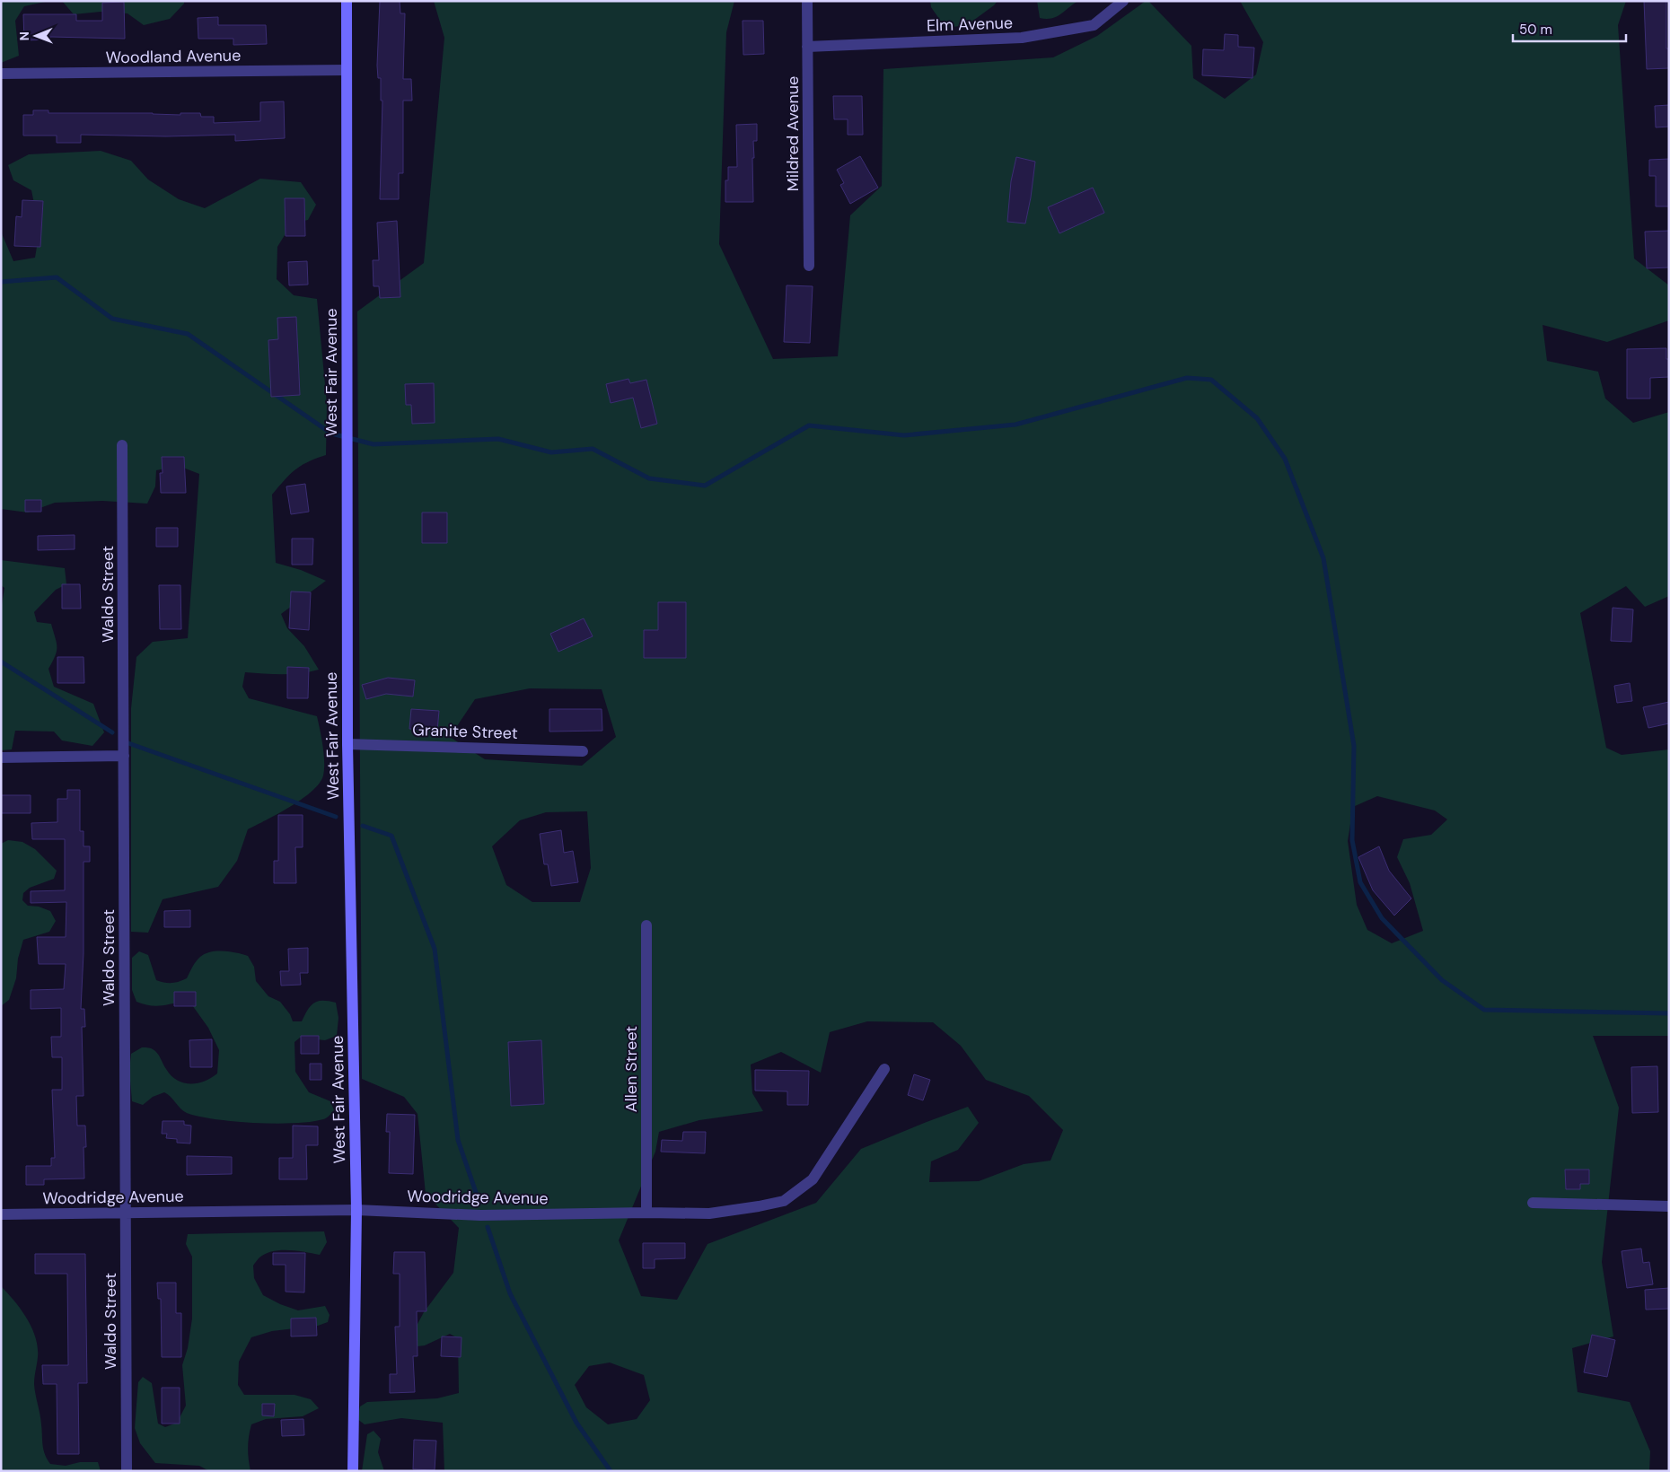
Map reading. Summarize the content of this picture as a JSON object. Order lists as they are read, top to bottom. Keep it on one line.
{"streets":{"street":["Elm Avenue","Woodland Avenue","Mildred Avenue","West Fair Avenue","Waldo Street","Granite Street","Allen Street","Woodridge Avenue"]},"crossings":[["Elm Avenue","Mildred Avenue"],["Woodland Avenue","West Fair Avenue"],["West Fair Avenue","Granite Street"],["West Fair Avenue","Woodridge Avenue"],["Waldo Street","Woodridge Avenue"],["Allen Street","Woodridge Avenue"]],"scale_bar":"50 m","north":"left"}
